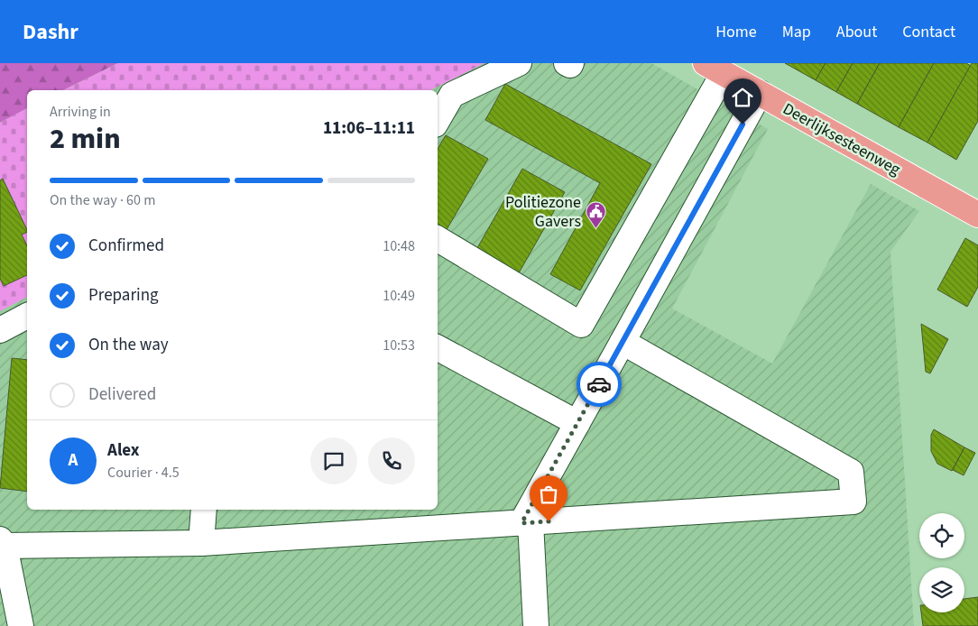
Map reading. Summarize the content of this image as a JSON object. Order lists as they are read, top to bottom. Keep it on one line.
{"streets":{"main road":["Deerlijksesteenweg"]},"places":{"public building":["Politiezone Gavers"]},"page":{"header":"Dashr","nav":["Home","Map","About","Contact"],"heading":["2 min","Arriving in","11:06–11:11"],"panel":["Alex","Courier · 4.5"],"bar":"On the way · 60 m","list":[["Confirmed","10:48"],["Preparing","10:49"],["On the way","10:53"],"Delivered"],"round":"A"}}
